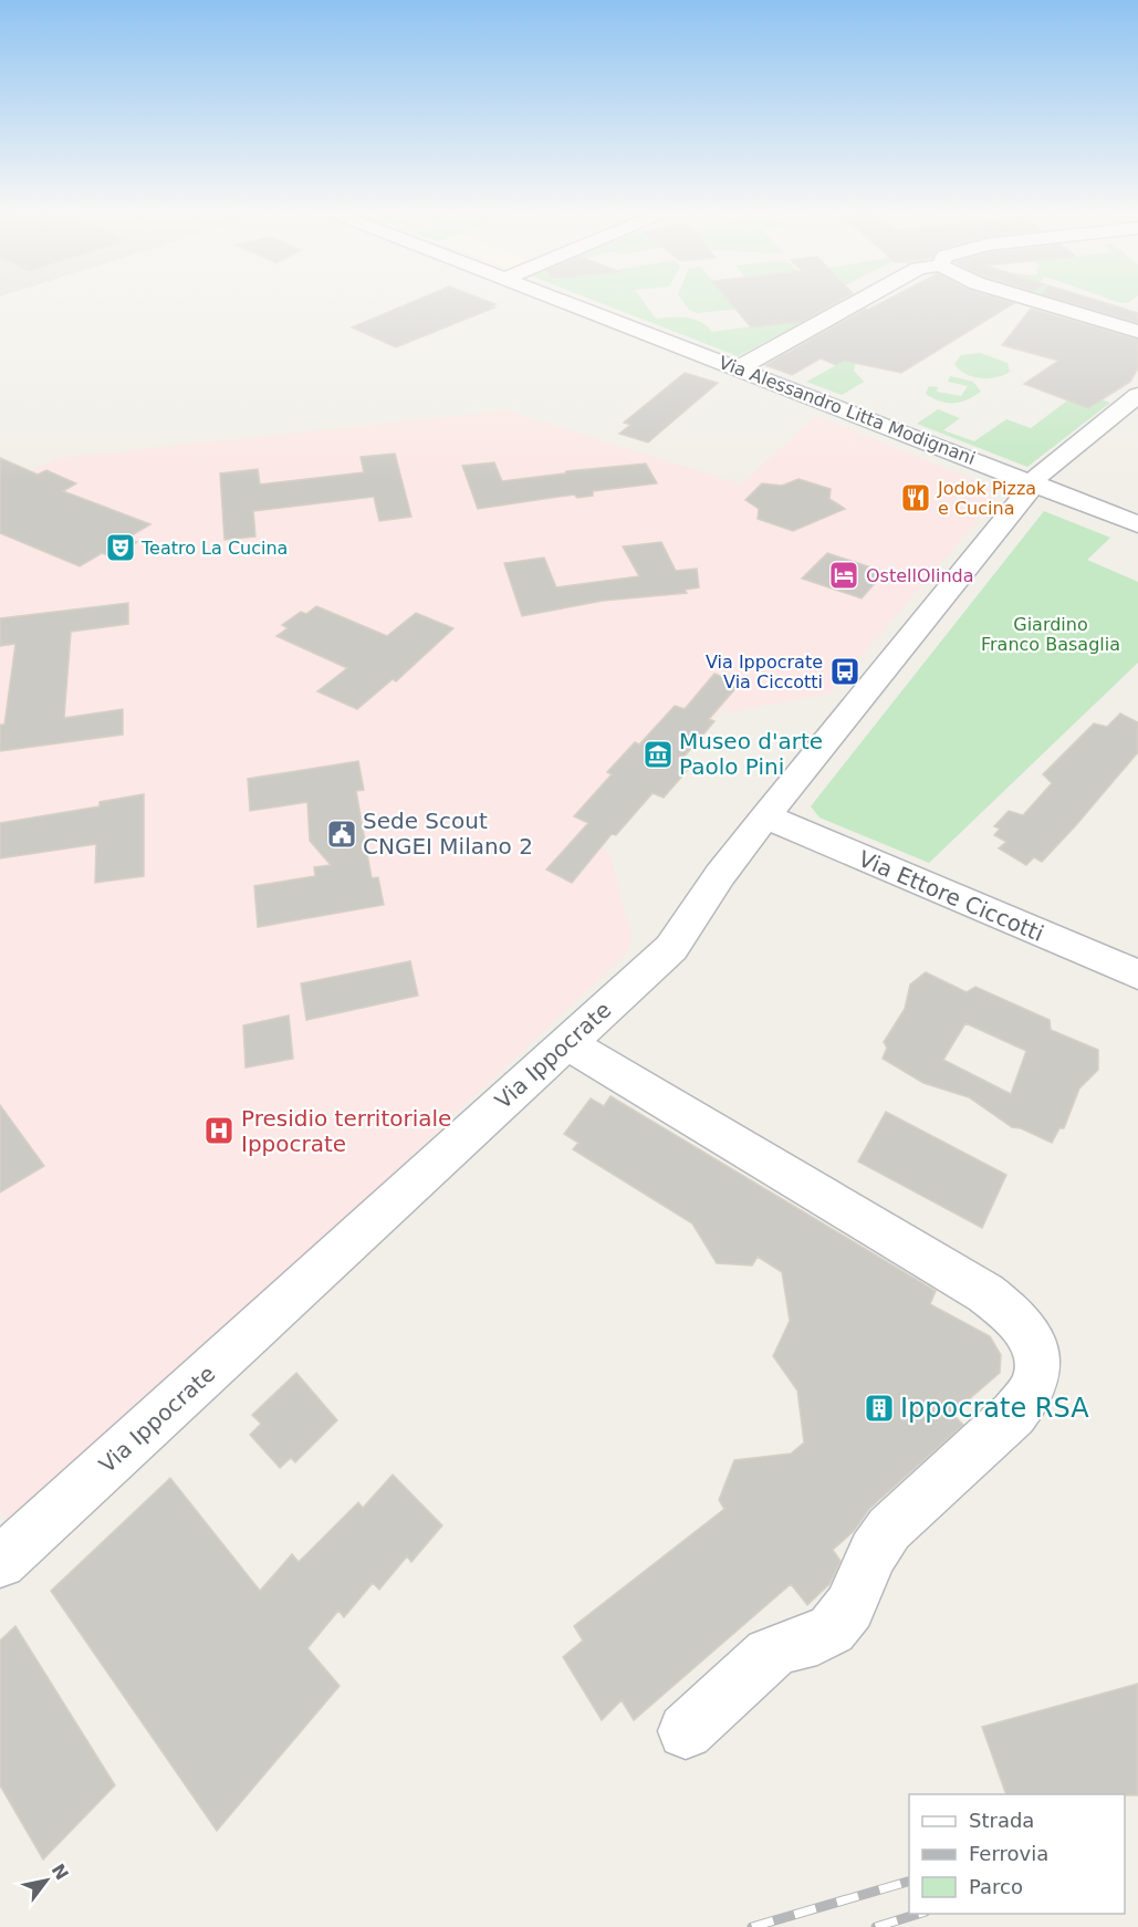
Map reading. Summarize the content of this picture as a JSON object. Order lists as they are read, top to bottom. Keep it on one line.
{"streets":{"street":["Via Alessandro Litta Modignani","Via Ettore Ciccotti","Via Ippocrate"]},"crossings":[["Via Alessandro Litta Modignani","Via Ippocrate"],["Via Ettore Ciccotti","Via Ippocrate"]],"parks":["Giardino Franco Basaglia"],"places":{"restaurant":["Jodok Pizza e Cucina"],"theatre":["Teatro La Cucina"],"hotel":["OstellOlinda"],"bus stop":["Via Ippocrate Via Ciccotti"],"museum":["Museo d'arte Paolo Pini"],"public building":["Sede Scout CNGEI Milano 2"],"hospital":["Presidio territoriale Ippocrate"],"building":["Ippocrate RSA"]},"legend":["Strada","Ferrovia","Parco"],"north":"top right"}
